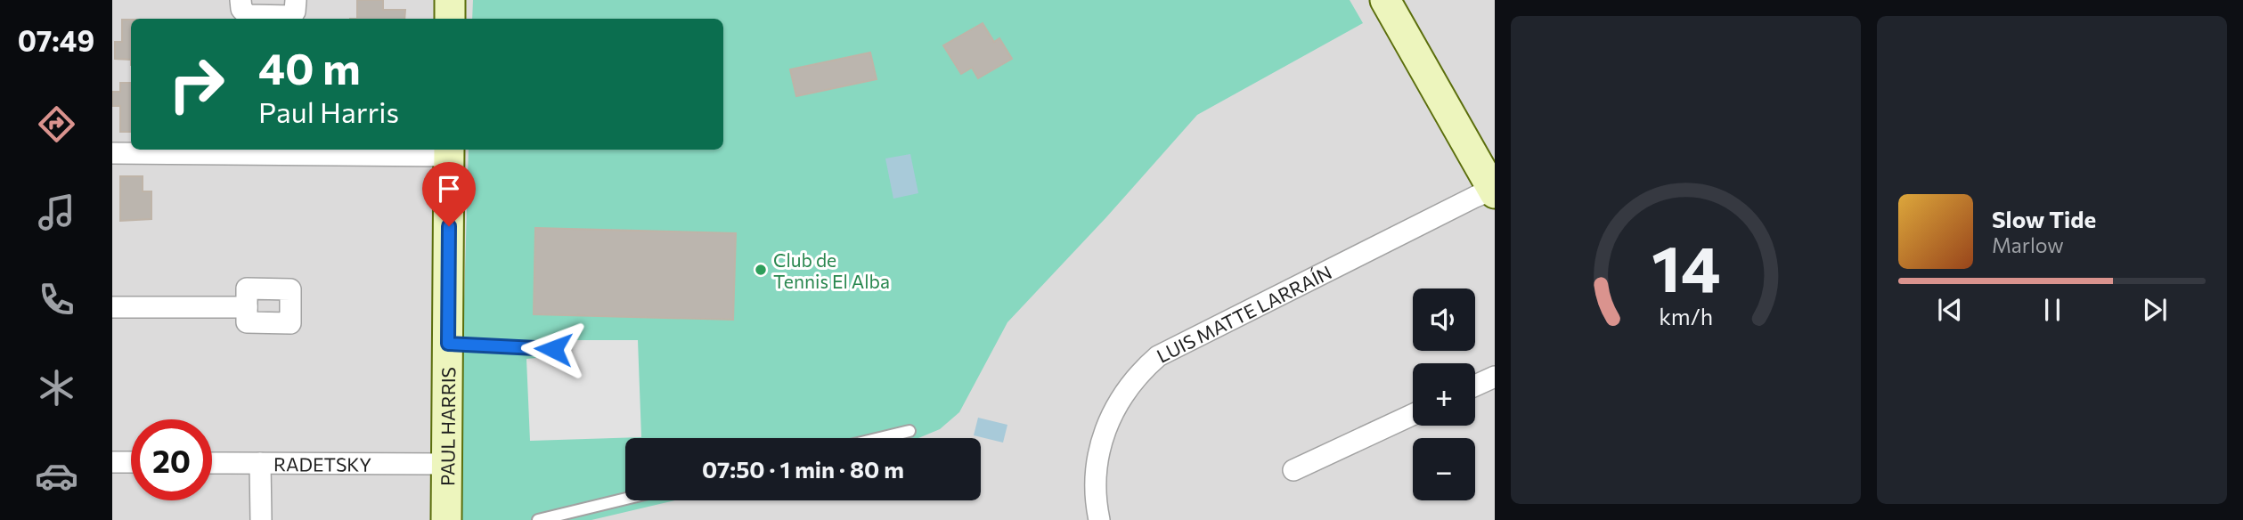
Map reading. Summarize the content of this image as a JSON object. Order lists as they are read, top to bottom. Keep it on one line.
{"streets":{"street":["LUIS MATTE LARRAÍN","PAUL HARRIS","RADETSKY"]},"crossings":[["PAUL HARRIS","RADETSKY"]],"places":["Club de Tennis El Alba"],"page":{"tabs":"07:49","turn":["40 m","Paul Harris"],"song":["Slow Tide","Marlow"],"map_buttons":["+","−"],"limit":"20","trip":"07:50 · 1 min · 80 m","gauge":["14","km/h"]}}
